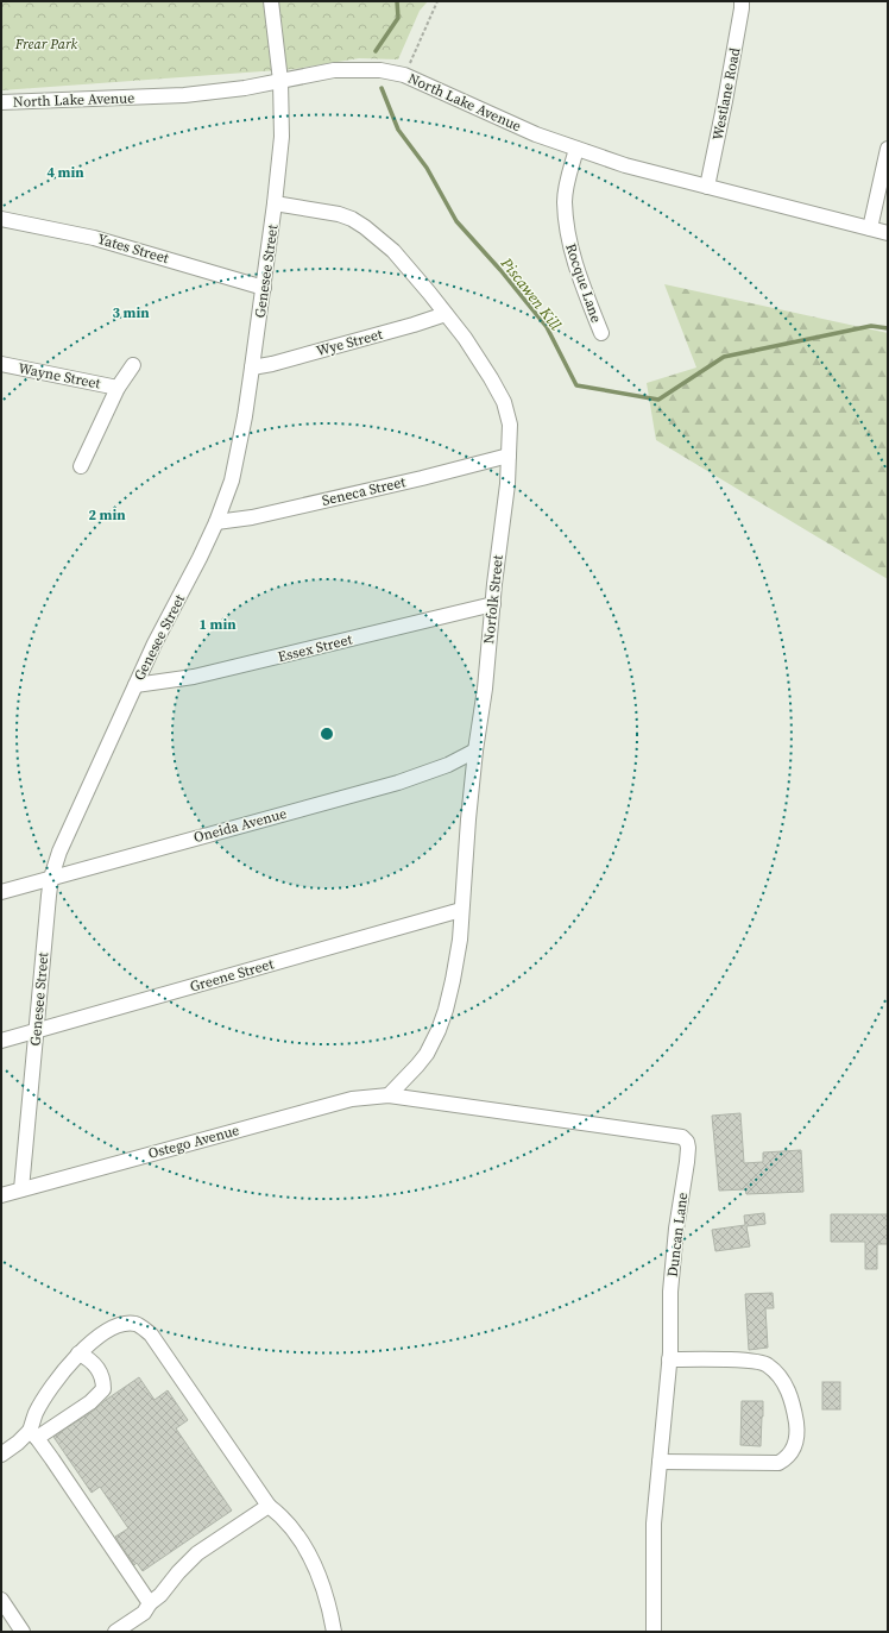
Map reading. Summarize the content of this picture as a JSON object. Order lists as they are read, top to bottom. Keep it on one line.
{"streets":{"street":["Westlane Road","North Lake Avenue","Yates Street","Genesee Street","Rocque Lane","Wye Street","Wayne Street","Seneca Street","Norfolk Street","Essex Street","Oneida Avenue","Greene Street","Ostego Avenue","Duncan Lane"]},"crossings":[["Westlane Road","North Lake Avenue"],["North Lake Avenue","Genesee Street"],["North Lake Avenue","Rocque Lane"],["Yates Street","Genesee Street"],["Genesee Street","Wye Street"],["Genesee Street","Seneca Street"],["Genesee Street","Norfolk Street"],["Genesee Street","Essex Street"],["Genesee Street","Oneida Avenue"],["Genesee Street","Greene Street"],["Genesee Street","Ostego Avenue"],["Wye Street","Norfolk Street"],["Seneca Street","Norfolk Street"],["Norfolk Street","Essex Street"],["Norfolk Street","Oneida Avenue"],["Norfolk Street","Greene Street"],["Norfolk Street","Ostego Avenue"],["Norfolk Street","Duncan Lane"],["Ostego Avenue","Duncan Lane"]],"water":["Piscawen Kill"],"parks":["Frear Park"],"rings":["4 min","3 min","2 min","1 min"]}
